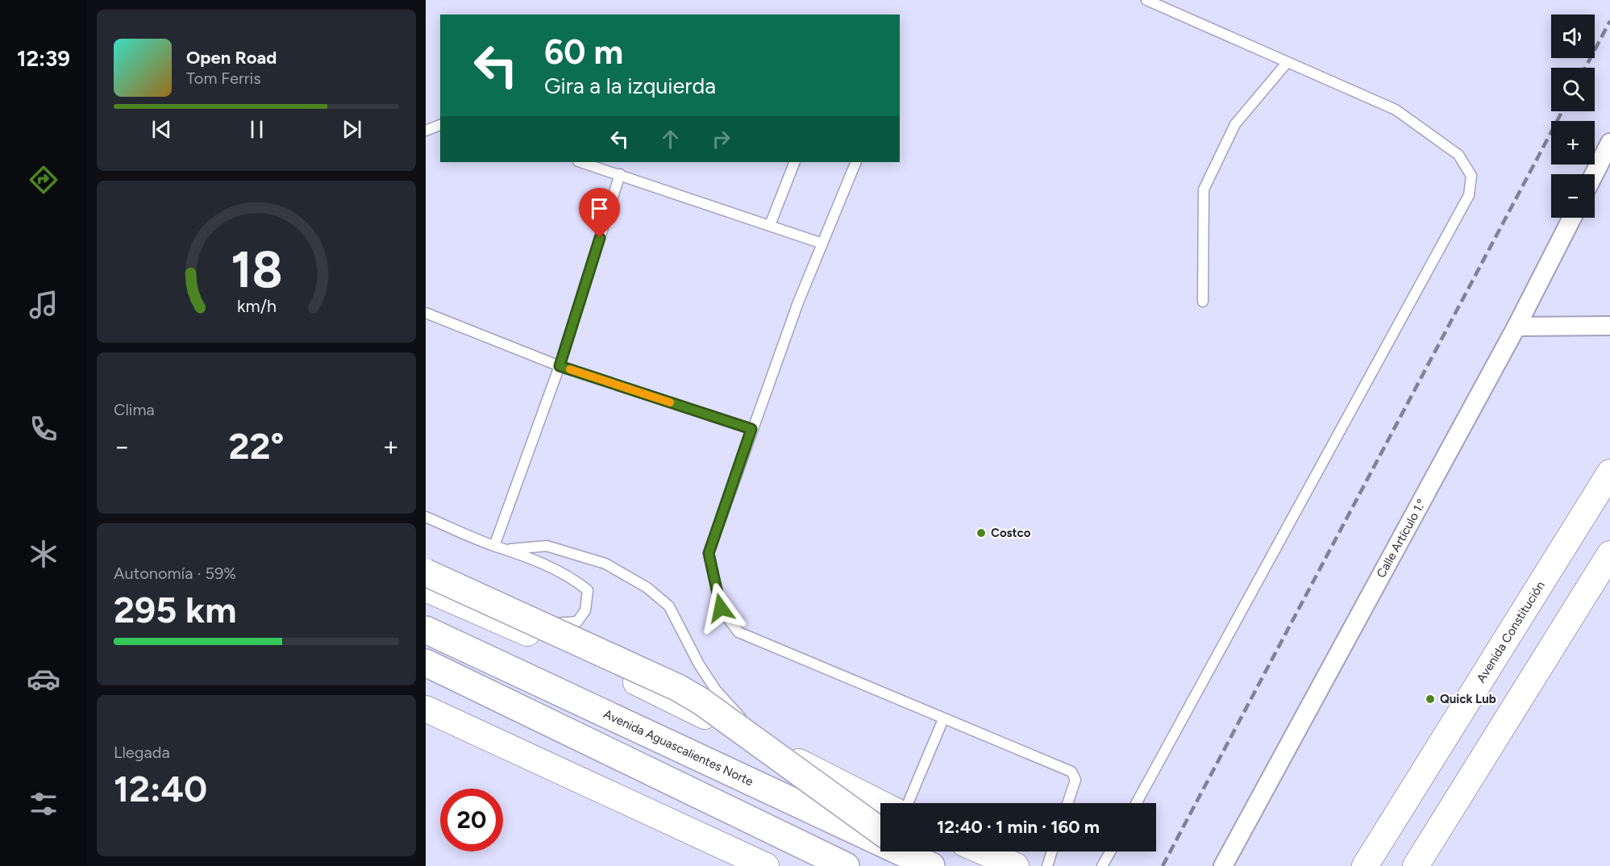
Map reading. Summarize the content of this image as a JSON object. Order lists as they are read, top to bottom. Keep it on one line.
{"streets":{"main road":["Avenida Constitución","Avenida Aguascalientes Norte"],"street":["Calle Artículo 1.º"]},"places":["Costco","Quick Lub"],"page":{"tabs":"12:39","map_buttons":["+","−"],"turn":["60 m","Gira a la izquierda"],"song":["Open Road","Tom Ferris"],"tile":["Clima",["Autonomía · 59%","295 km"],["Llegada","12:40"]],"heat":["−","22°","+"],"limit":"20","trip":"12:40 · 1 min · 160 m","gauge":["18","km/h"]}}
